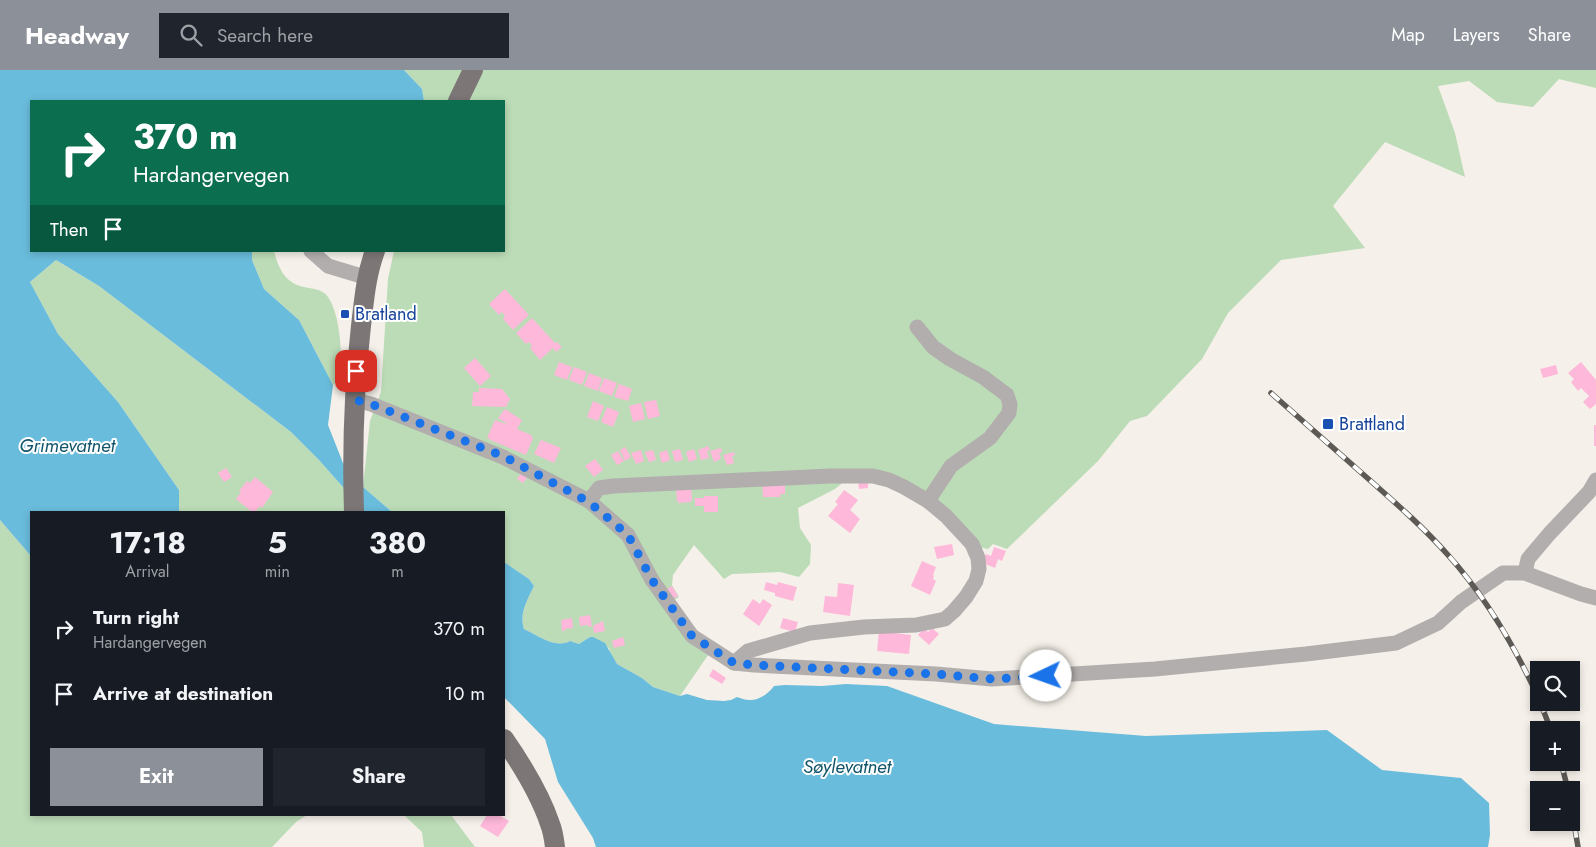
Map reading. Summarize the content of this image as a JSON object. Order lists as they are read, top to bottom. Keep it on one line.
{"water":["Grimevatnet","Søylevatnet"],"places":{"transit":["Bratland","Brattland"]},"page":{"header":"Headway","search":"Search here","nav":["Map","Layers","Share"],"turn":["370 m","Hardangervegen"],"then":"Then","eta":["17:18","Arrival","5","min","380","m"],"list":[{"name":"Turn right","note":"Hardangervegen","value":"370 m"},{"name":"Arrive at destination","value":"10 m"}],"map_buttons":["+","−"],"buttons":["Exit","Share"]}}
